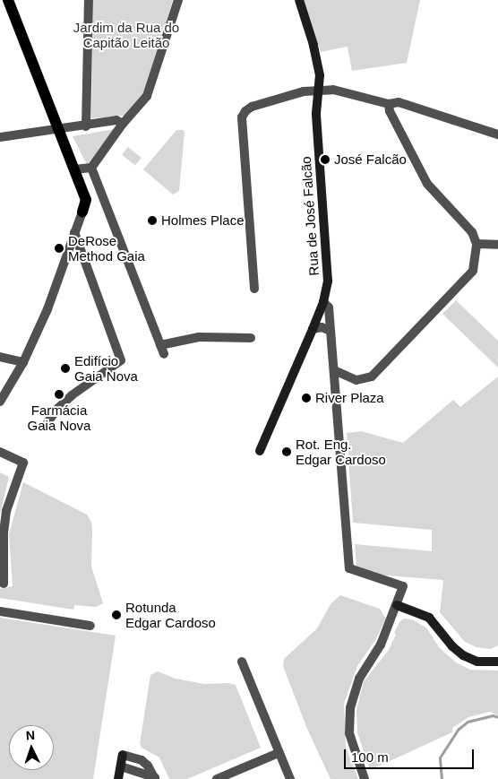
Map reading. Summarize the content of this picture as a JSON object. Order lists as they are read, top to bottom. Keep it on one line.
{"streets":{"street":["Rua de José Falcão"]},"parks":["Jardim da Rua do Capitão Leitão"],"places":["José Falcão","Holmes Place","DeRose Method Gaia","Edifício Gaia Nova","Farmácia Gaia Nova","River Plaza","Rot. Eng. Edgar Cardoso","Rotunda Edgar Cardoso"],"scale_bar":"100 m","north":"top"}
